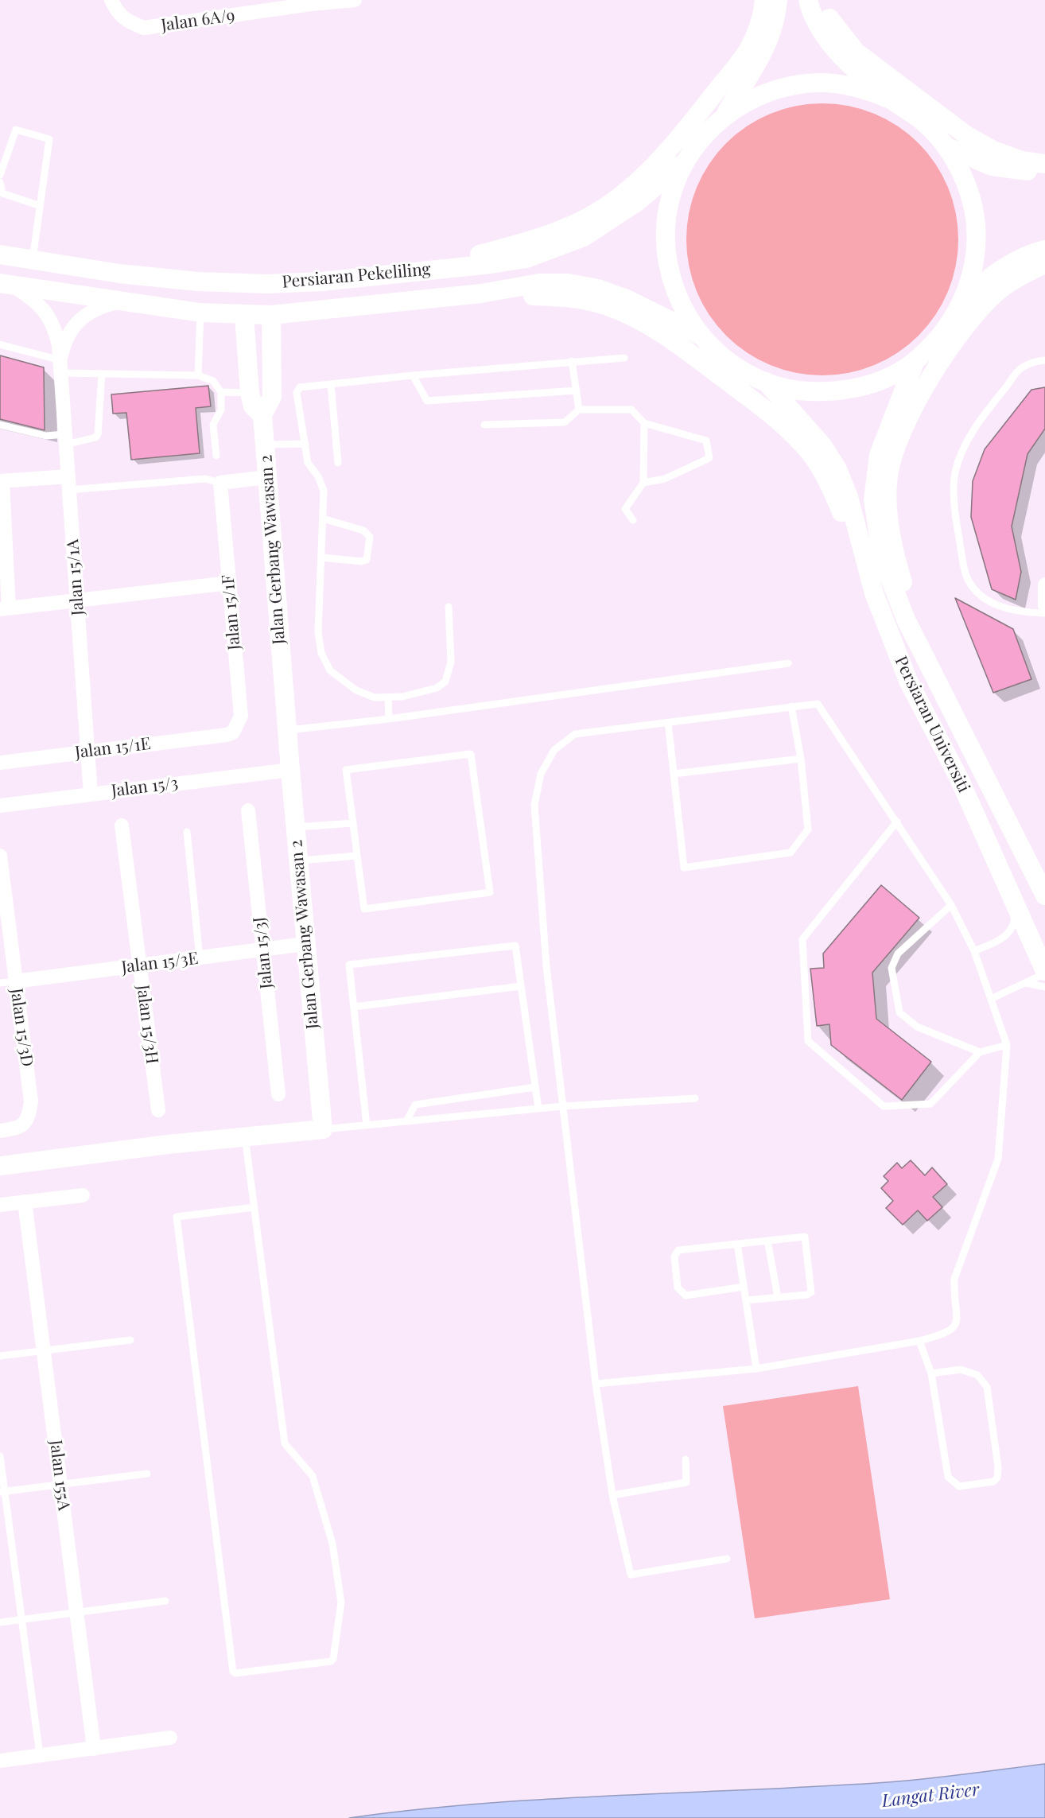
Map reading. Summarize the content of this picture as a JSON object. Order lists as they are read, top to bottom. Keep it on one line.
{"streets":{"main road":["Persiaran Pekeliling","Jalan Gerbang Wawasan 2","Persiaran Universiti"],"street":["Jalan 6A/9","Jalan 15/1A","Jalan 15/1F","Jalan 15/1E","Jalan 15/3","Jalan 15/3J","Jalan 15/3E","Jalan 15/3H","Jalan 15/3D","Jalan 155A"]},"crossings":[["Persiaran Pekeliling","Jalan Gerbang Wawasan 2"],["Persiaran Pekeliling","Jalan 15/1A"],["Jalan Gerbang Wawasan 2","Jalan 15/3"],["Jalan Gerbang Wawasan 2","Jalan 15/3E"],["Jalan 15/1A","Jalan 15/1E"],["Jalan 15/1A","Jalan 15/3"],["Jalan 15/1F","Jalan 15/1E"],["Jalan 15/3J","Jalan 15/3E"],["Jalan 15/3E","Jalan 15/3H"],["Jalan 15/3E","Jalan 15/3D"]],"water":["Langat River"]}
